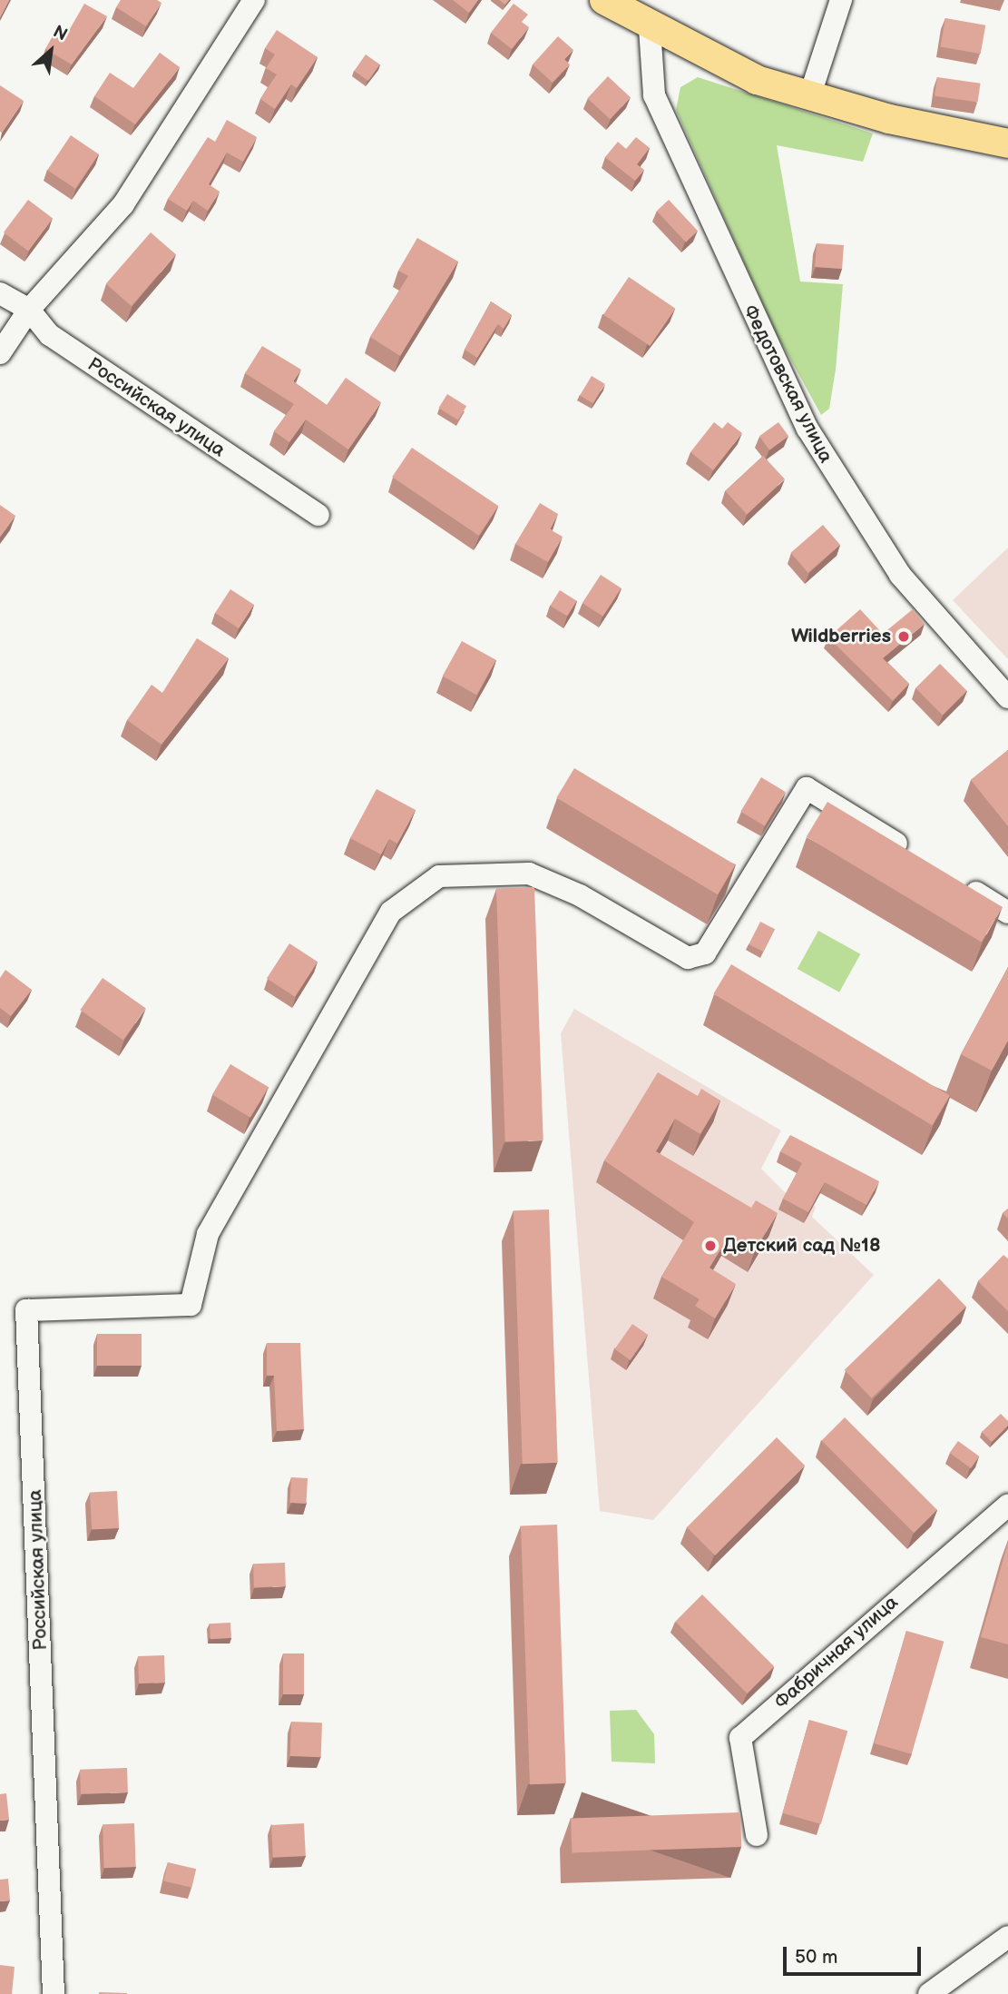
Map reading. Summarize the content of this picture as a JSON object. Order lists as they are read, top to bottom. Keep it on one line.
{"streets":{"street":["Федотовская улица","Российская улица","Фабричная улица"]},"places":["Wildberries","Детский сад №18"],"scale_bar":"50 m","north":"top right"}
